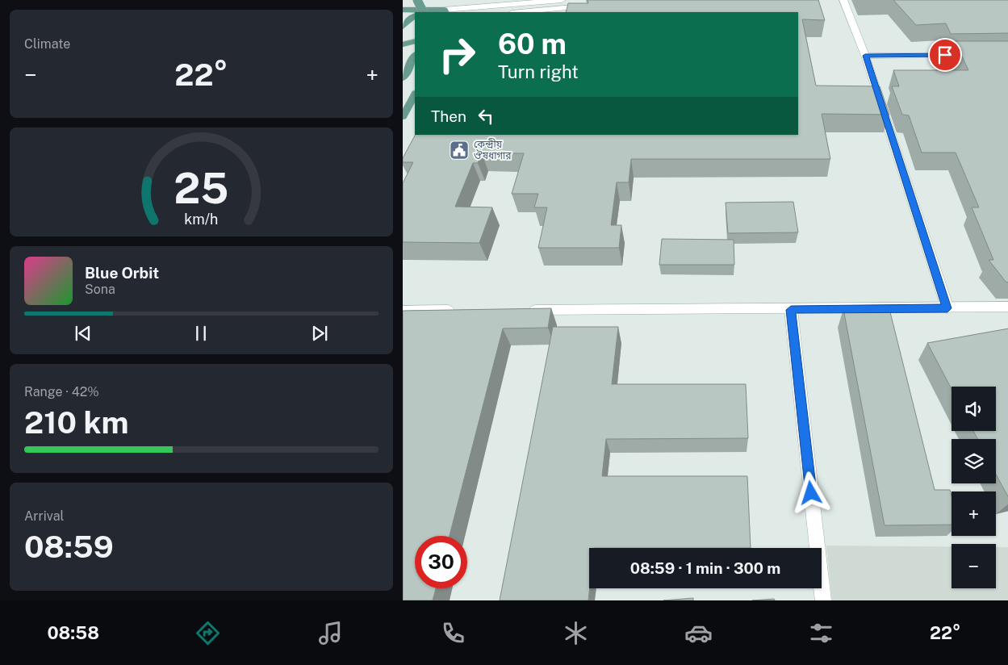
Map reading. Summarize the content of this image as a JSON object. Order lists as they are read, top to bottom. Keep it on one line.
{"places":{"public building":["কেন্দ্রীয় ঔষধাগার"]},"page":{"tile":["Climate",["Range · 42%","210 km"],["Arrival","08:59"]],"turn":["60 m","Turn right"],"heat":["−","22°","+"],"then":"Then","song":["Blue Orbit","Sona"],"map_buttons":["+","−"],"limit":"30","trip":"08:59 · 1 min · 300 m","tabs":["08:58","22°"],"gauge":["25","km/h"]}}
